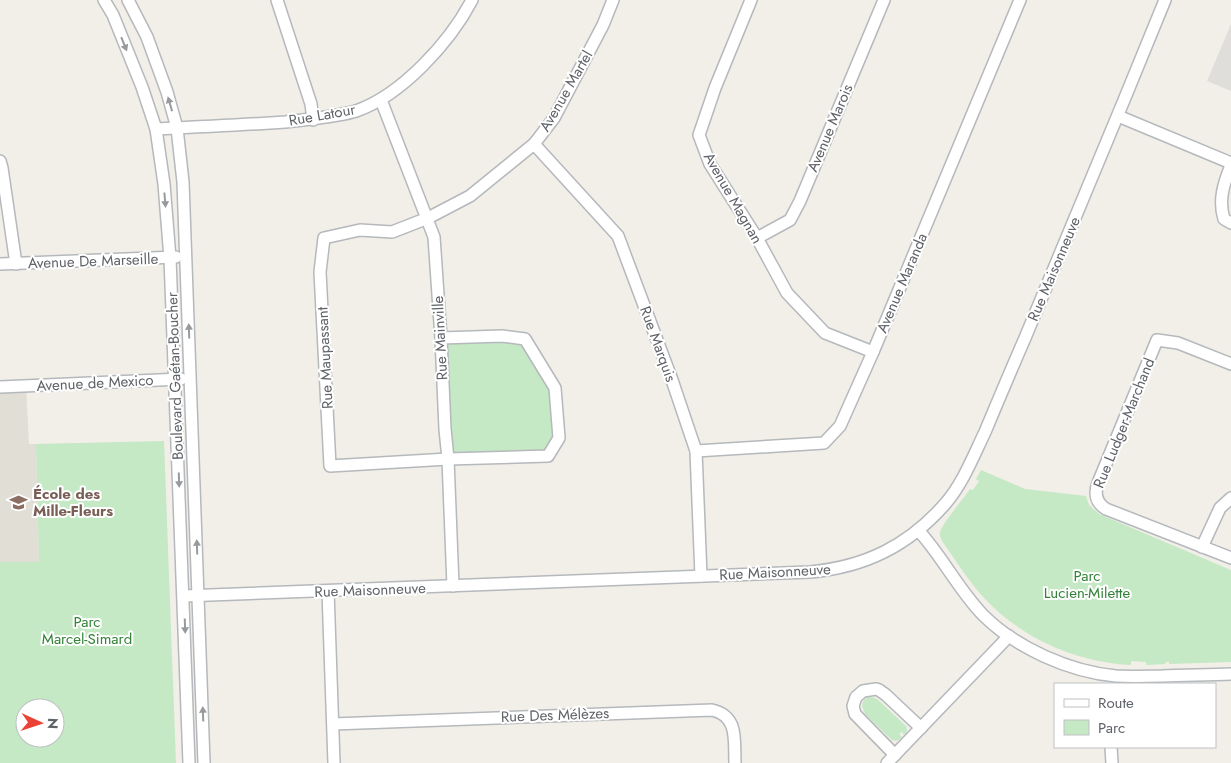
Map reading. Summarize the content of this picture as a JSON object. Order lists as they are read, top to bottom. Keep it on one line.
{"streets":{"street":["Avenue Martel","Rue Latour","Avenue Marois","Avenue Magnan","Avenue De Marseille","Rue Maisonneuve","Avenue Maranda","Rue Mainville","Rue Marquis","Rue Maupassant","Boulevard Gaétan-Boucher","Avenue de Mexico","Rue Ludger-Marchand","Rue Des Mélèzes"]},"crossings":[["Avenue Martel","Rue Mainville"],["Avenue Martel","Rue Marquis"],["Avenue Martel","Rue Maupassant"],["Rue Latour","Rue Mainville"],["Rue Latour","Boulevard Gaétan-Boucher"],["Avenue Marois","Avenue Magnan"],["Avenue Magnan","Avenue Maranda"],["Avenue De Marseille","Boulevard Gaétan-Boucher"],["Rue Maisonneuve","Rue Mainville"],["Rue Maisonneuve","Rue Marquis"],["Rue Maisonneuve","Boulevard Gaétan-Boucher"],["Avenue Maranda","Rue Marquis"],["Rue Mainville","Rue Maupassant"],["Boulevard Gaétan-Boucher","Avenue de Mexico"]],"parks":["Parc Lucien-Milette","Parc Marcel-Simard"],"places":{"school or university":["École des Mille-Fleurs"]},"legend":["Route","Parc"],"north":"right"}
